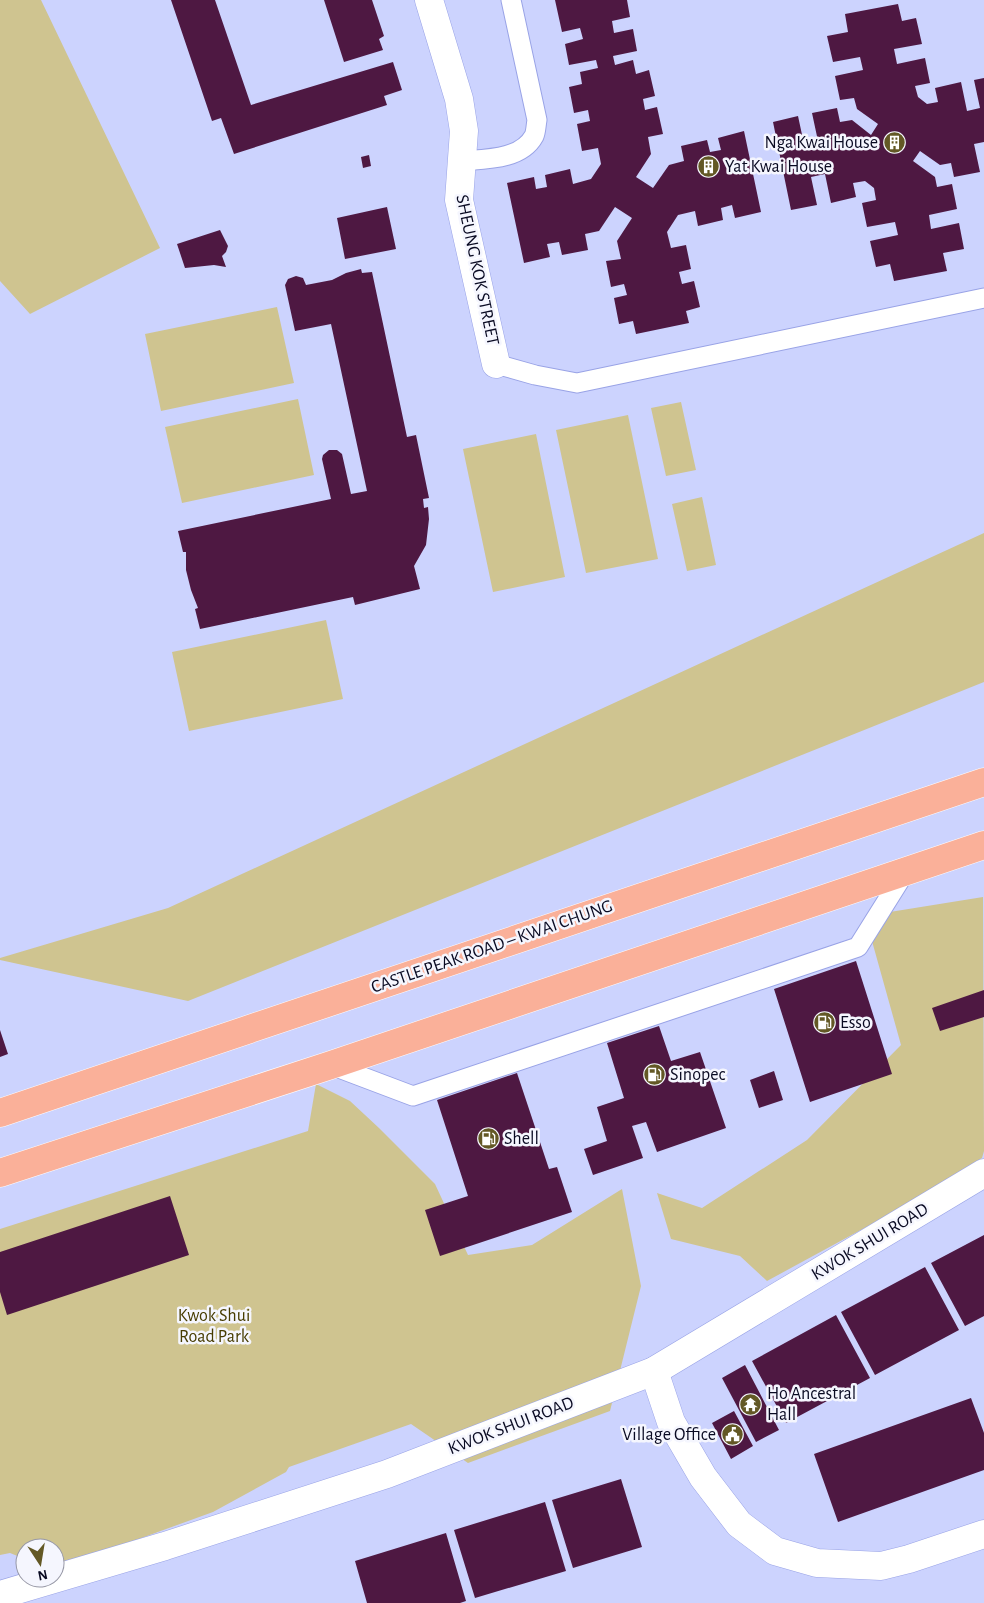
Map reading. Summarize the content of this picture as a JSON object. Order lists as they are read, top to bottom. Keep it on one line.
{"streets":{"main road":["CASTLE PEAK ROAD – KWAI CHUNG"],"street":["SHEUNG KOK STREET","KWOK SHUI ROAD"]},"parks":["Kwok Shui Road Park"],"places":{"building":["Nga Kwai House","Yat Kwai House"],"fuel station":["Esso","Sinopec","Shell"],"temple":["Ho Ancestral Hall"],"public building":["Village Office"]},"north":"bottom"}
